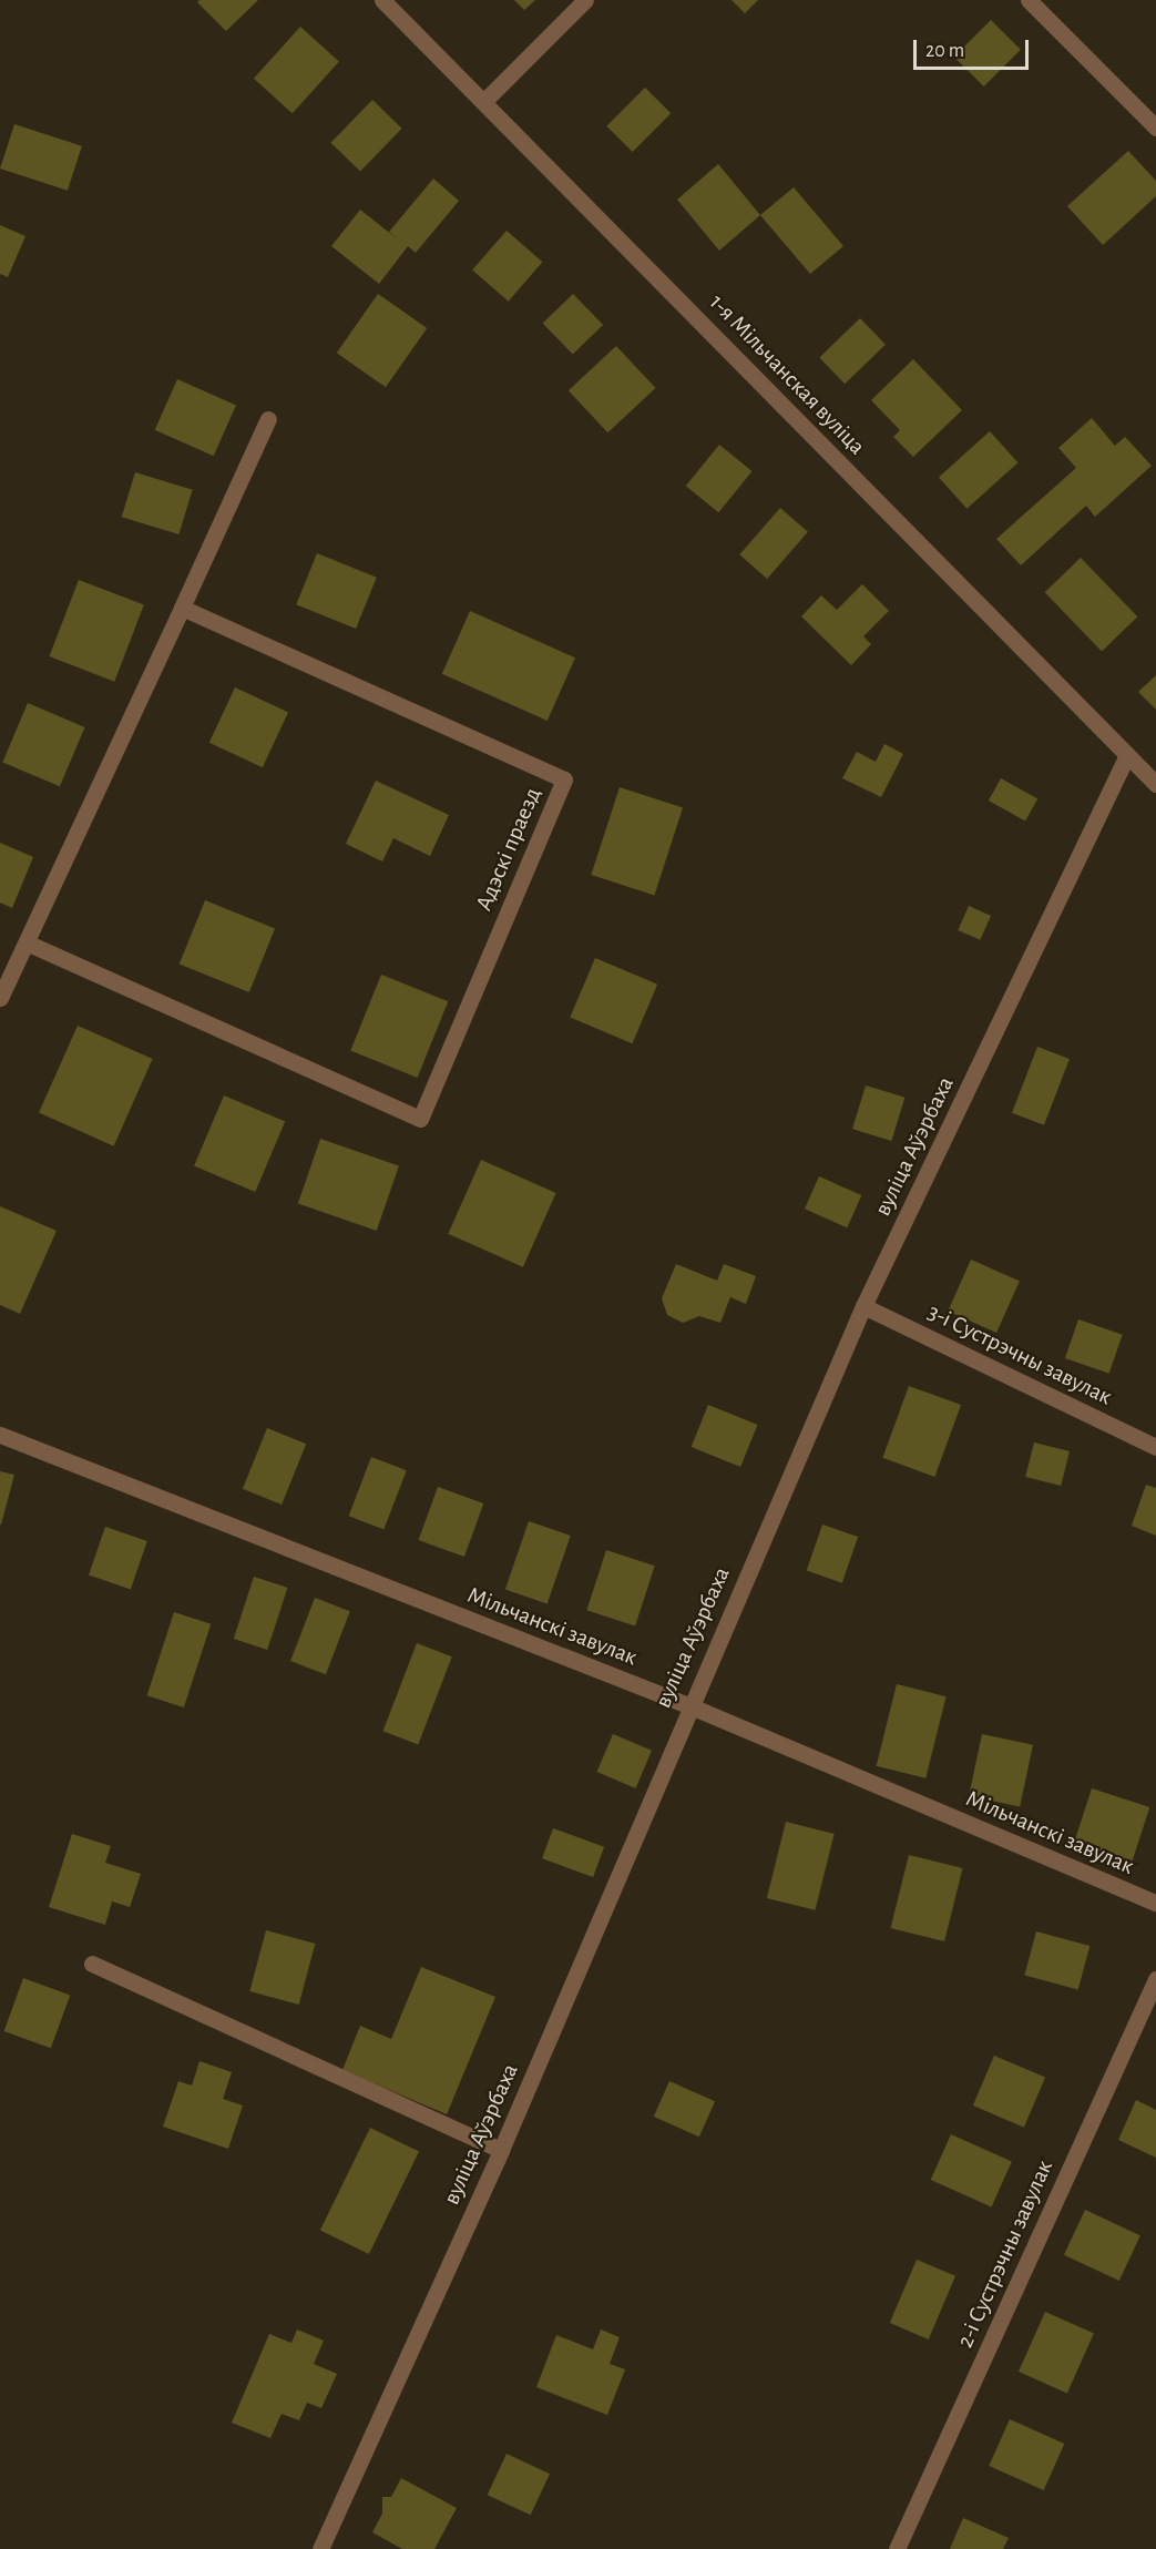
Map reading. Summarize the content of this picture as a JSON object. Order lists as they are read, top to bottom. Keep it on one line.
{"streets":{"street":["1-я Мільчанская вуліца","Адэскі праезд","вуліца Аўэрбаха","3-і Сустрэчны завулак","Мільчанскі завулак","2-і Сустрэчны завулак"]},"crossings":[["1-я Мільчанская вуліца","вуліца Аўэрбаха"],["вуліца Аўэрбаха","3-і Сустрэчны завулак"],["вуліца Аўэрбаха","Мільчанскі завулак"]],"scale_bar":"20 m"}
